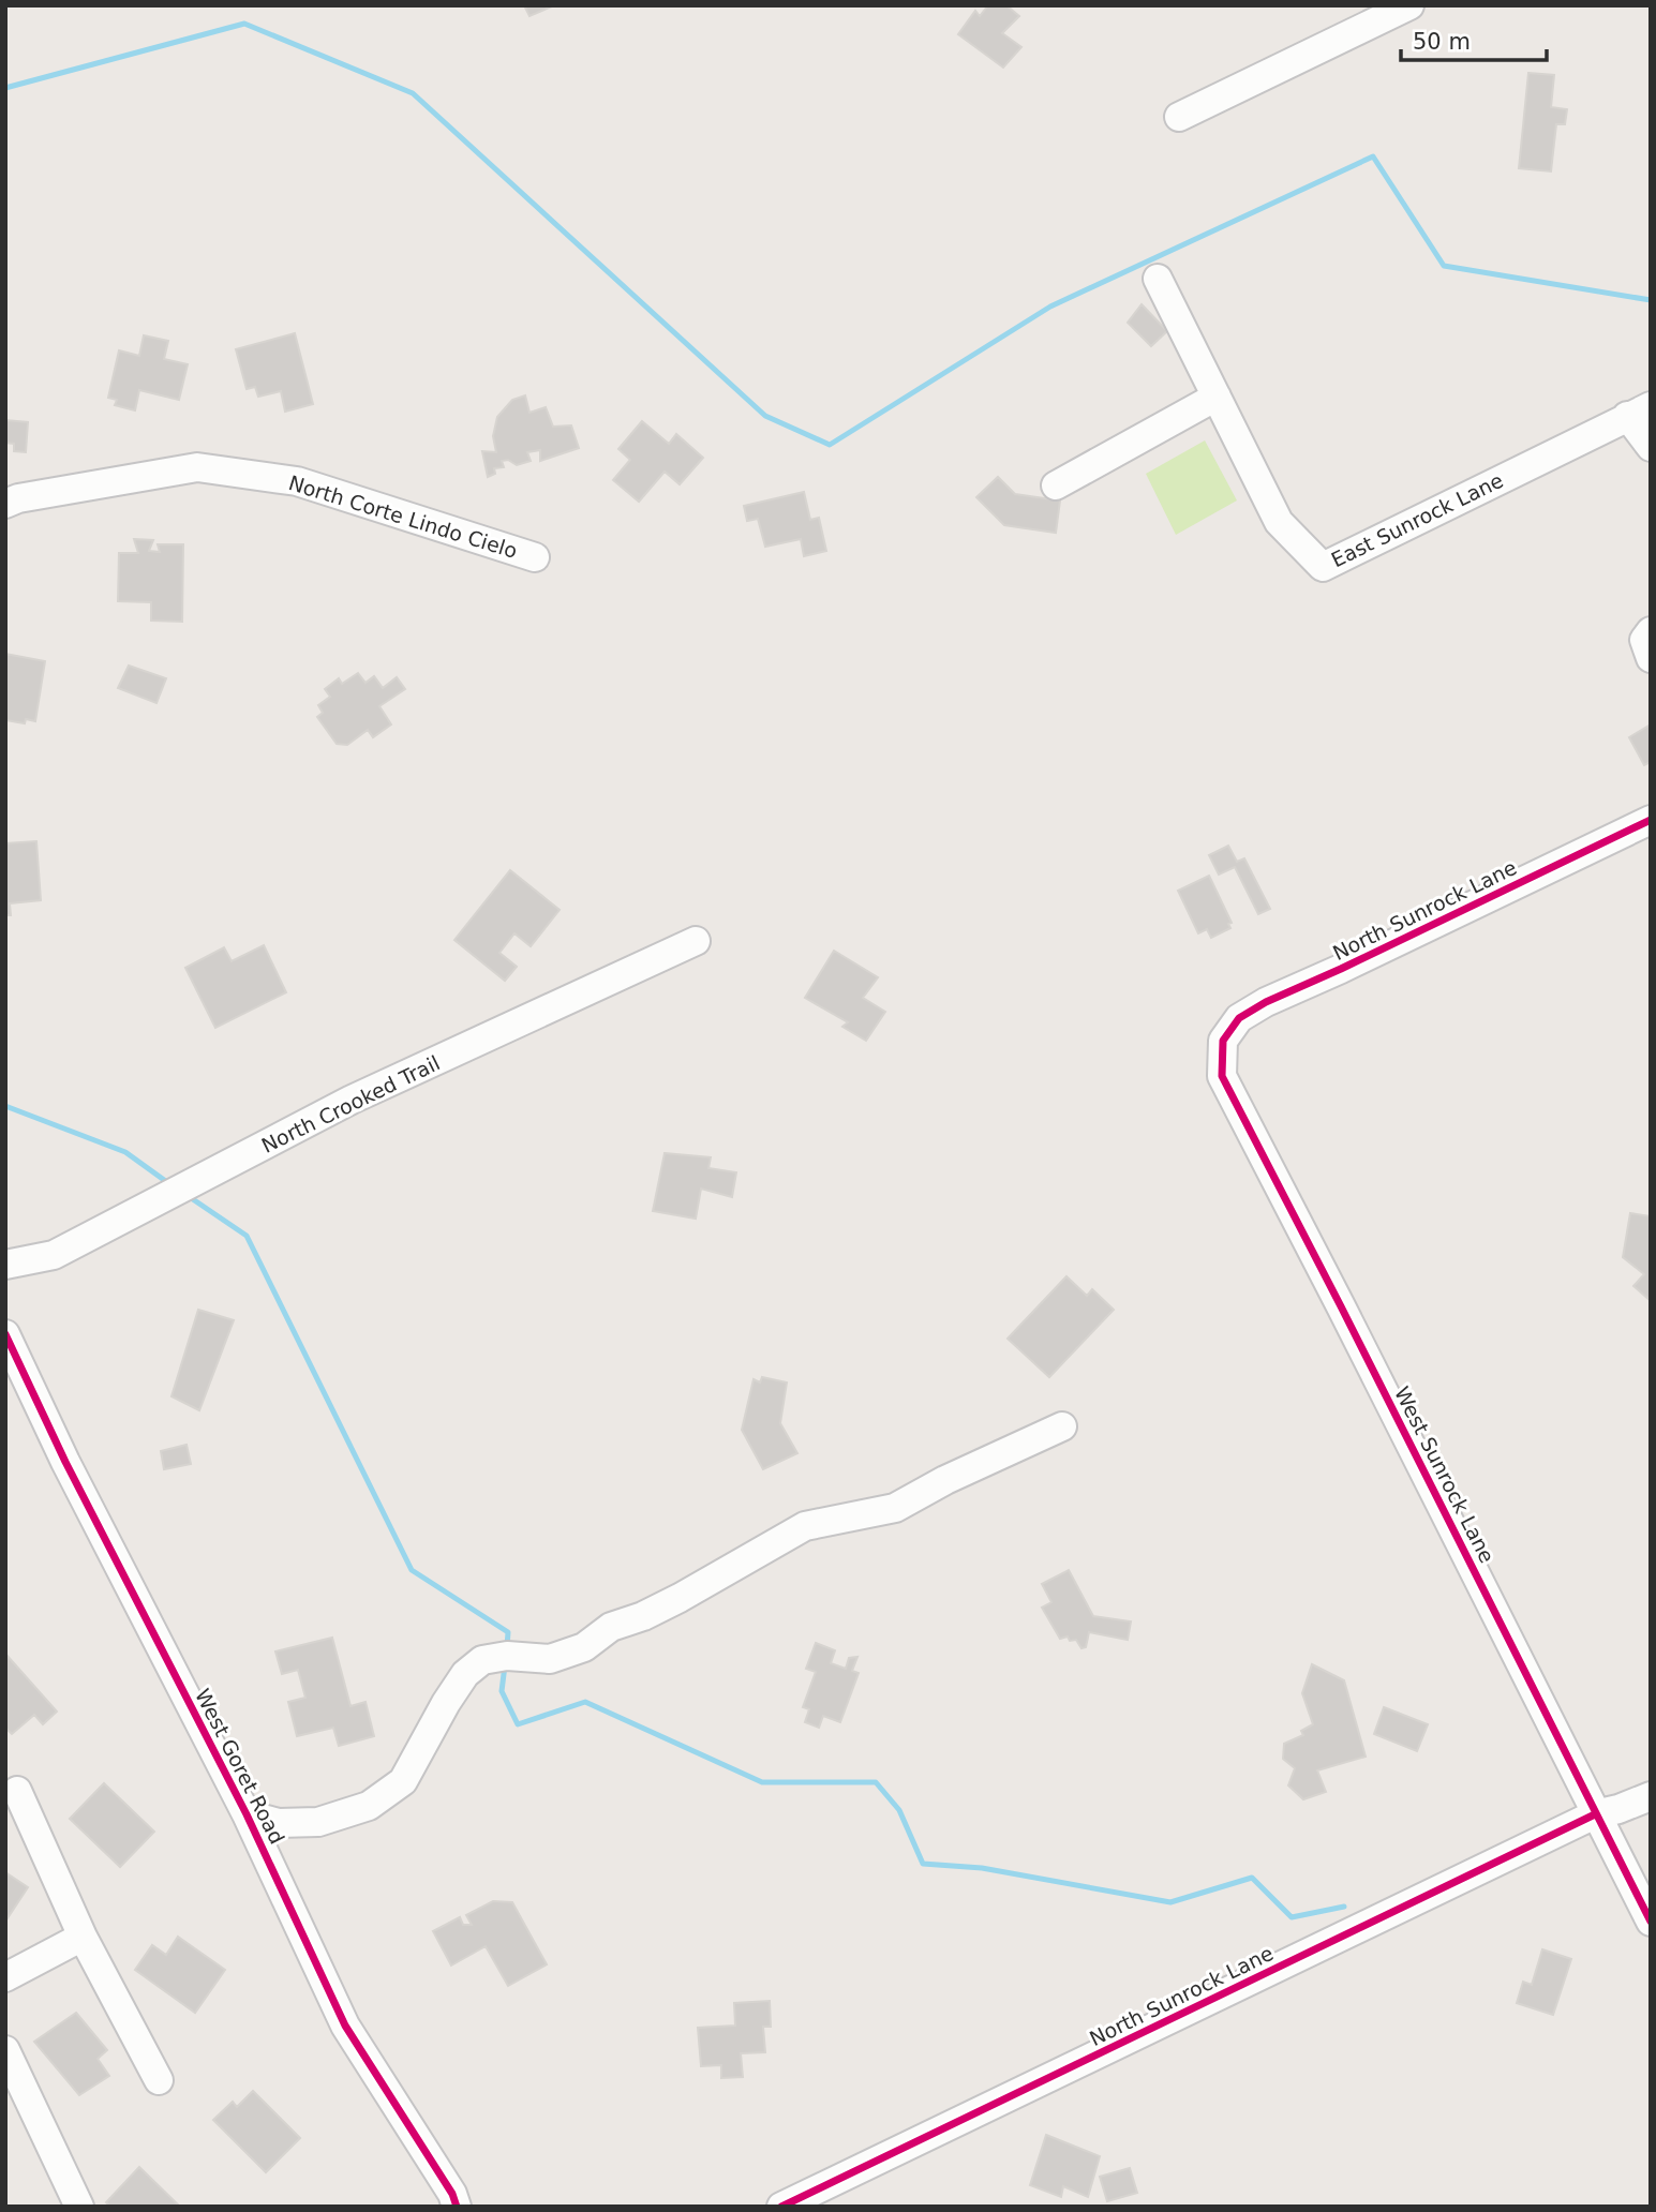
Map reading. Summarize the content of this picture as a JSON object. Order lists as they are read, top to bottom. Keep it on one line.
{"streets":{"street":["North Corte Lindo Cielo","East Sunrock Lane","North Sunrock Lane","North Crooked Trail","West Sunrock Lane","West Goret Road"]},"crossings":[["North Sunrock Lane","West Sunrock Lane"]],"scale_bar":"50 m"}
